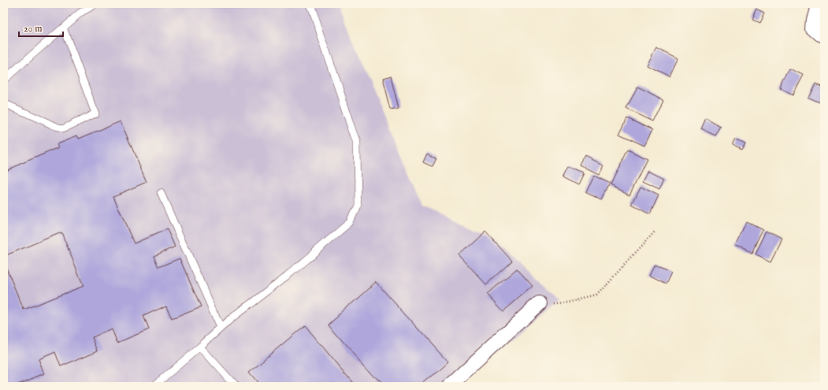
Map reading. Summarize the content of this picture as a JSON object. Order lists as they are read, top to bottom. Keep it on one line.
{"scale_bar":"20 m"}
